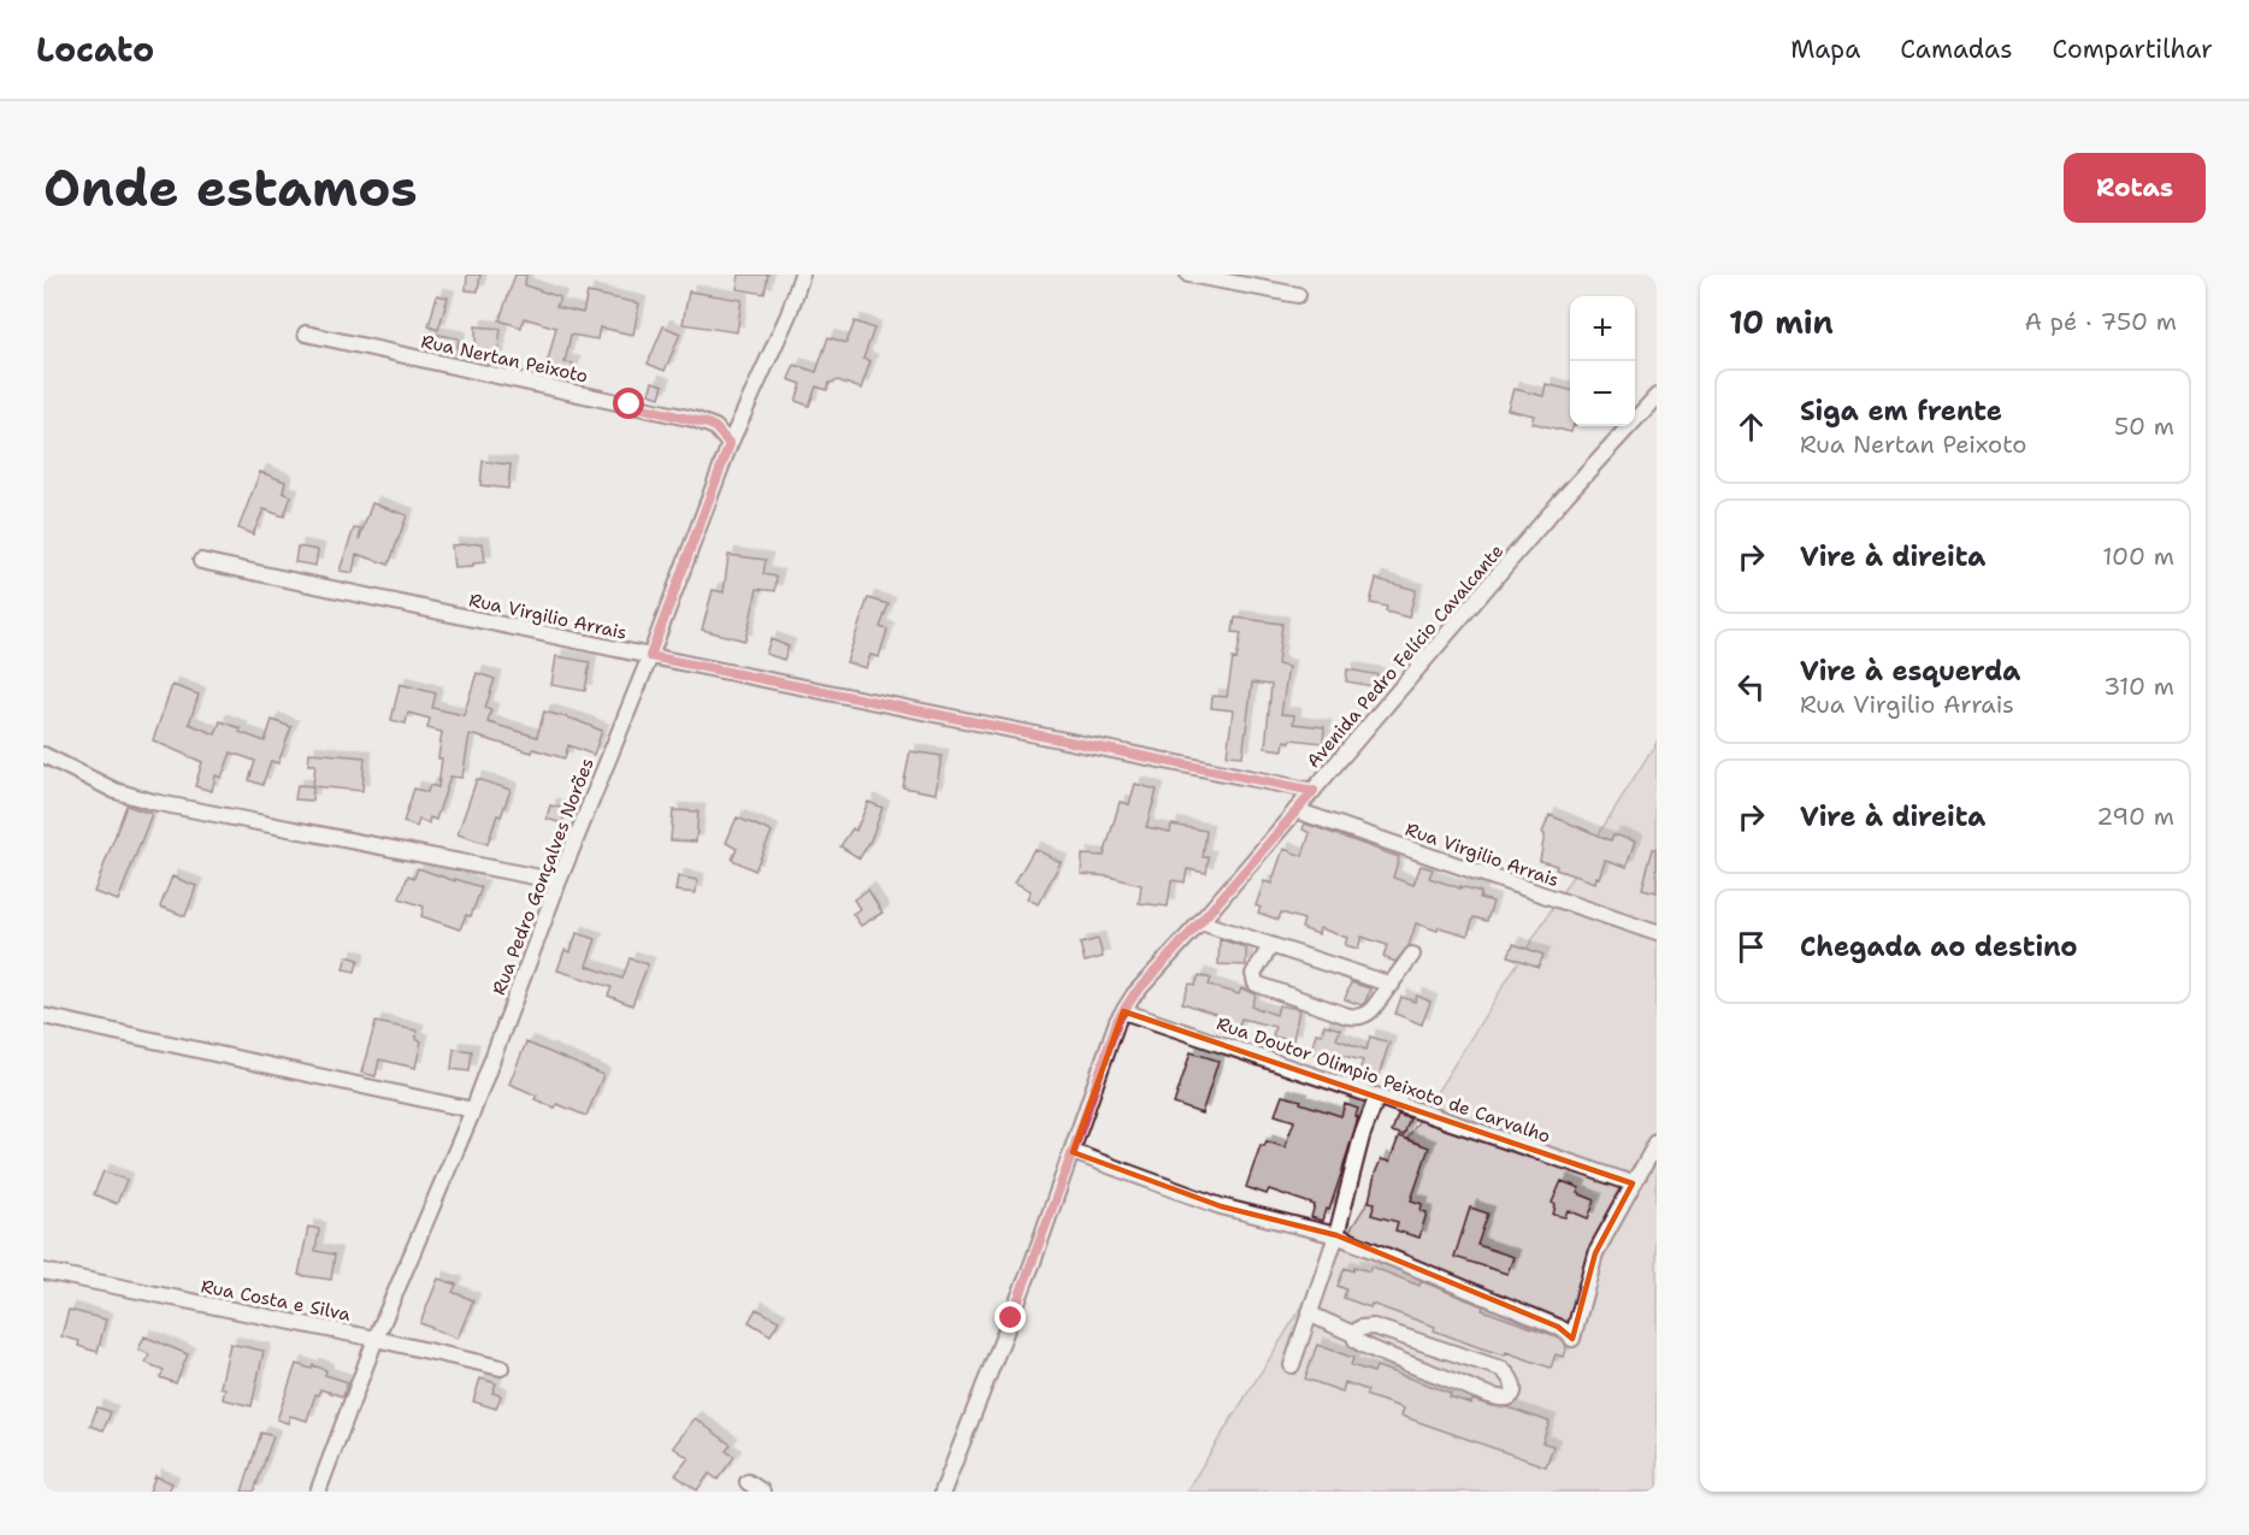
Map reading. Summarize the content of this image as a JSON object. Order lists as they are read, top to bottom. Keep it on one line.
{"streets":{"street":["Rua Nertan Peixoto","Rua Virgilio Arrais","Avenida Pedro Felício Cavalcante","Rua Pedro Gonçalves Norões","Rua Doutor Olimpio Peixoto de Carvalho","Rua Costa e Silva"]},"crossings":[["Rua Nertan Peixoto","Rua Pedro Gonçalves Norões"],["Rua Virgilio Arrais","Avenida Pedro Felício Cavalcante"],["Rua Virgilio Arrais","Rua Pedro Gonçalves Norões"],["Avenida Pedro Felício Cavalcante","Rua Doutor Olimpio Peixoto de Carvalho"],["Rua Pedro Gonçalves Norões","Rua Costa e Silva"]],"page":{"header":"Locato","nav":["Mapa","Camadas","Compartilhar"],"buttons":"Rotas","title":"Onde estamos","heading":["10 min","A pé · 750 m"],"map_buttons":["+","−"],"list":[["Siga em frente","Rua Nertan Peixoto","50 m"],["Vire à direita","100 m"],["Vire à esquerda","Rua Virgilio Arrais","310 m"],["Vire à direita","290 m"],"Chegada ao destino"]}}
